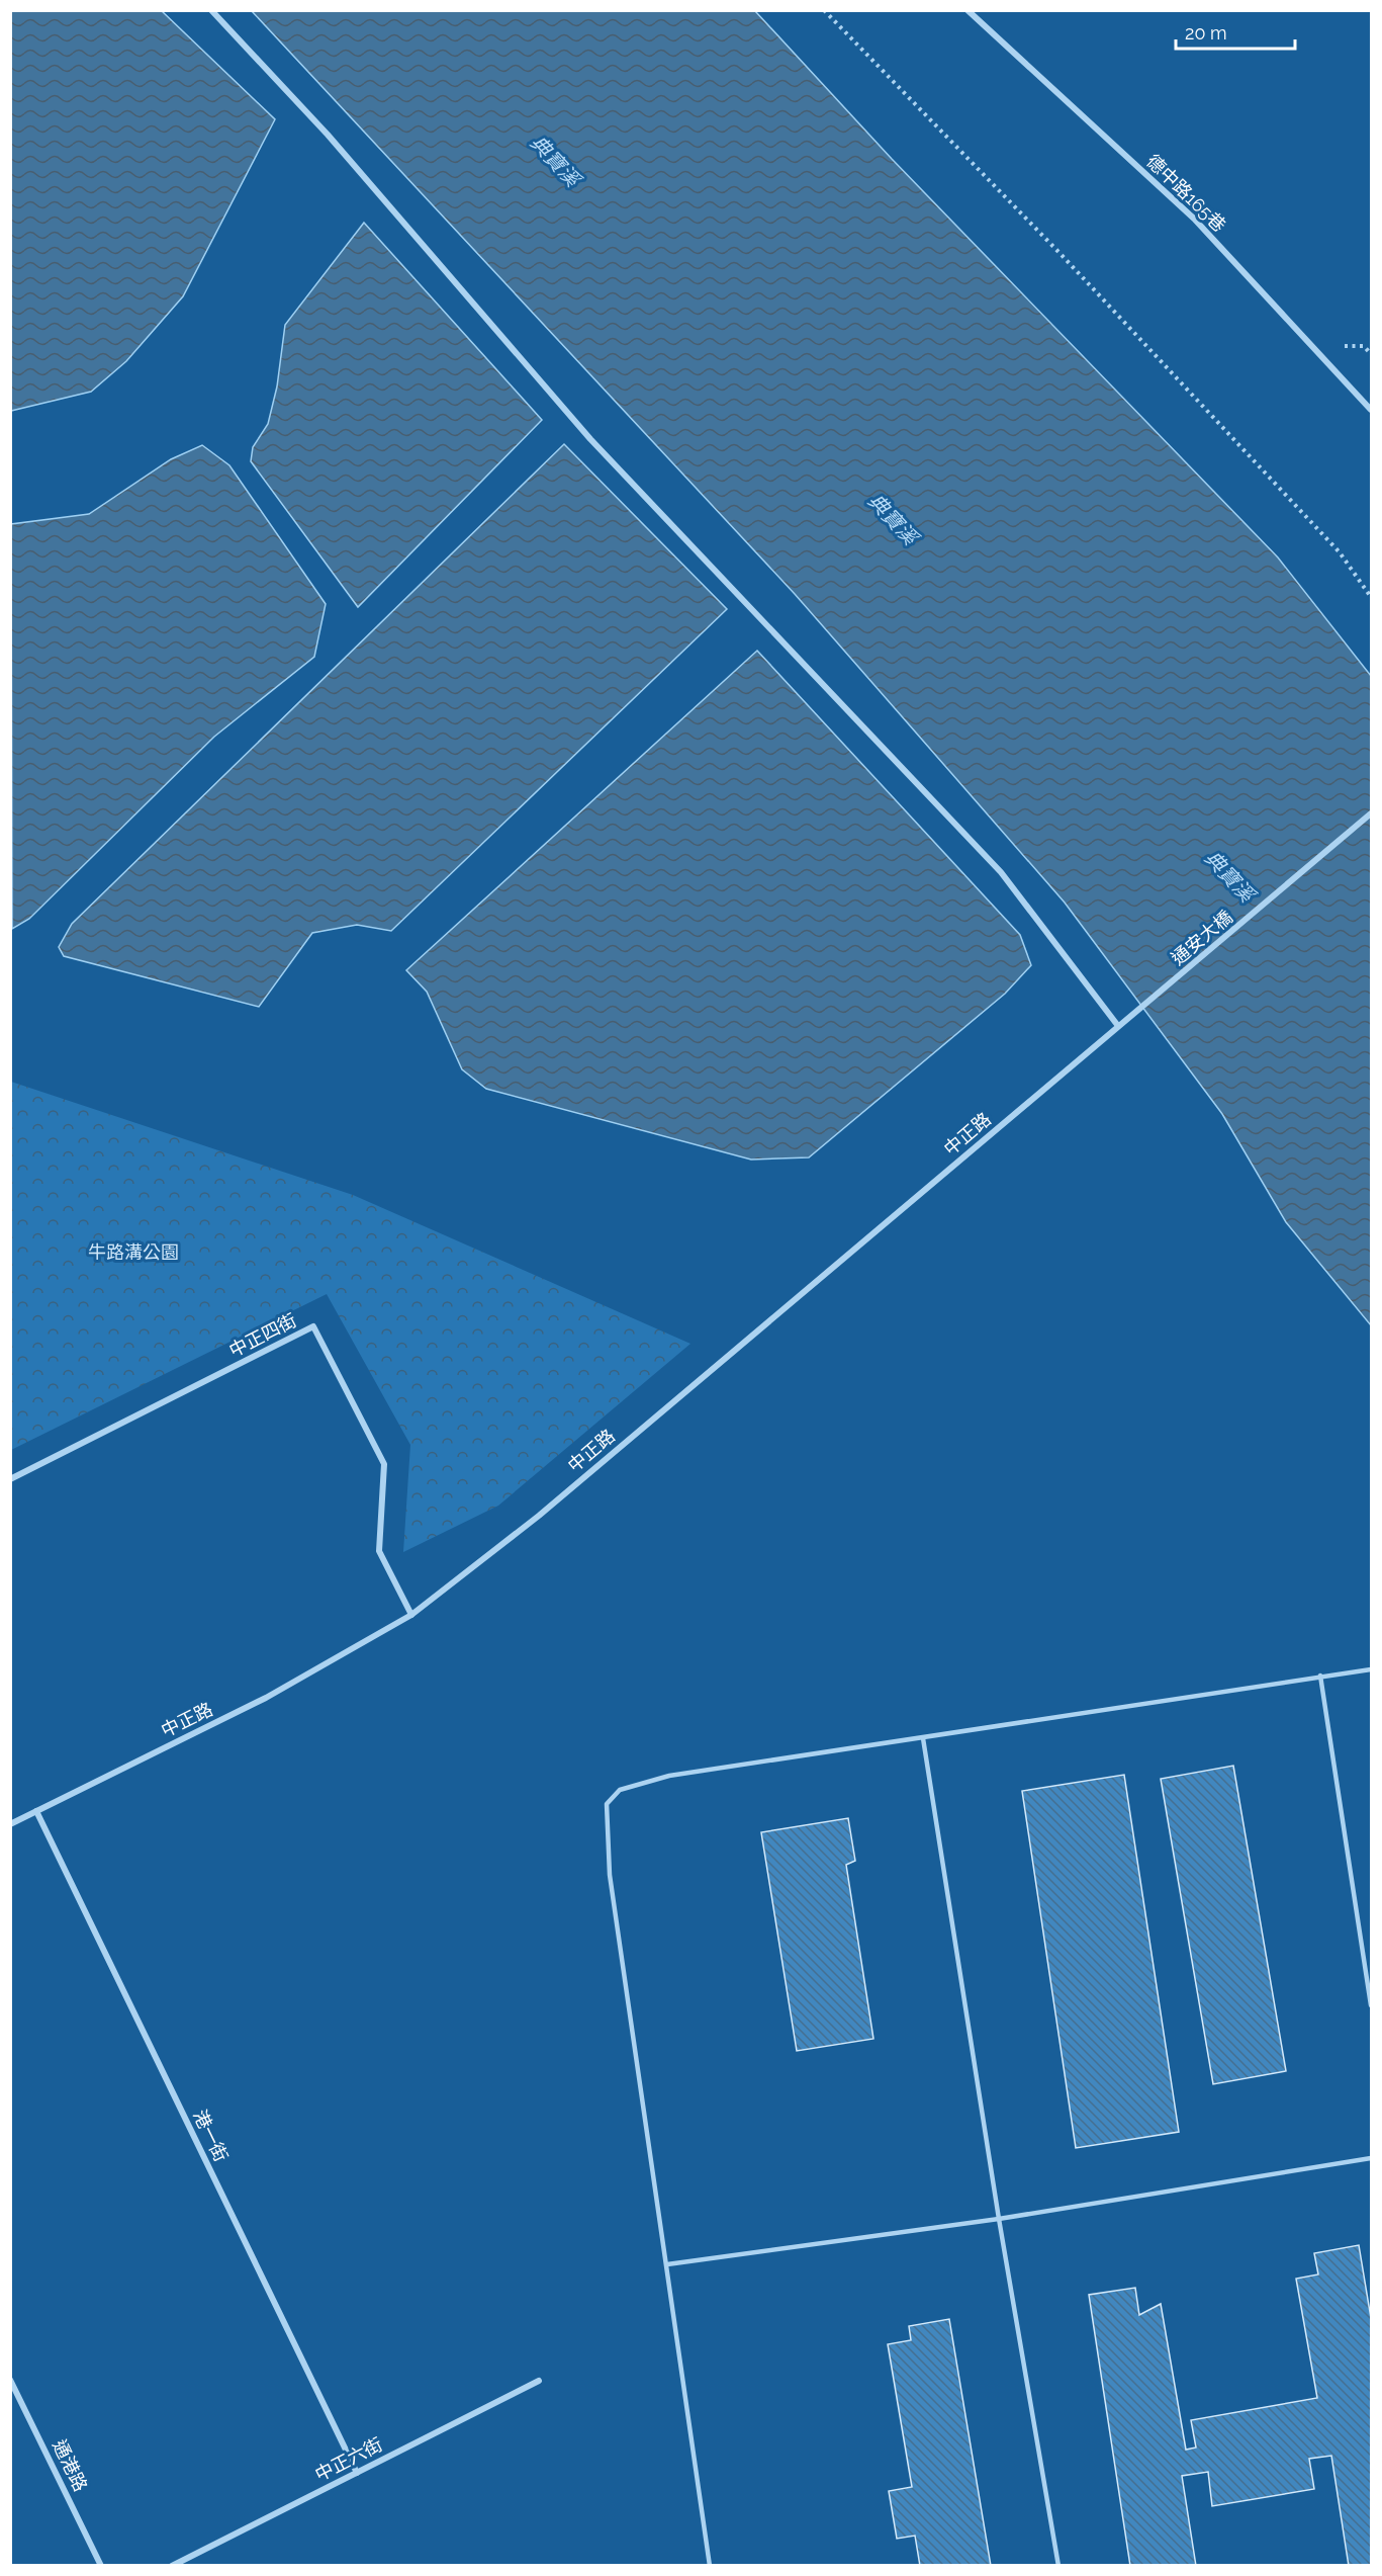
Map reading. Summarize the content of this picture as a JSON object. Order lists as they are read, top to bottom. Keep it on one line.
{"streets":{"street":["德中路165巷","通安大橋","中正路","中正四街","港一街","中正六街","通港路"]},"crossings":[["通安大橋","中正路"],["中正路","中正四街"],["中正路","港一街"],["港一街","中正六街"]],"water":["典寶溪"],"parks":["牛路溝公園"],"scale_bar":"20 m"}
